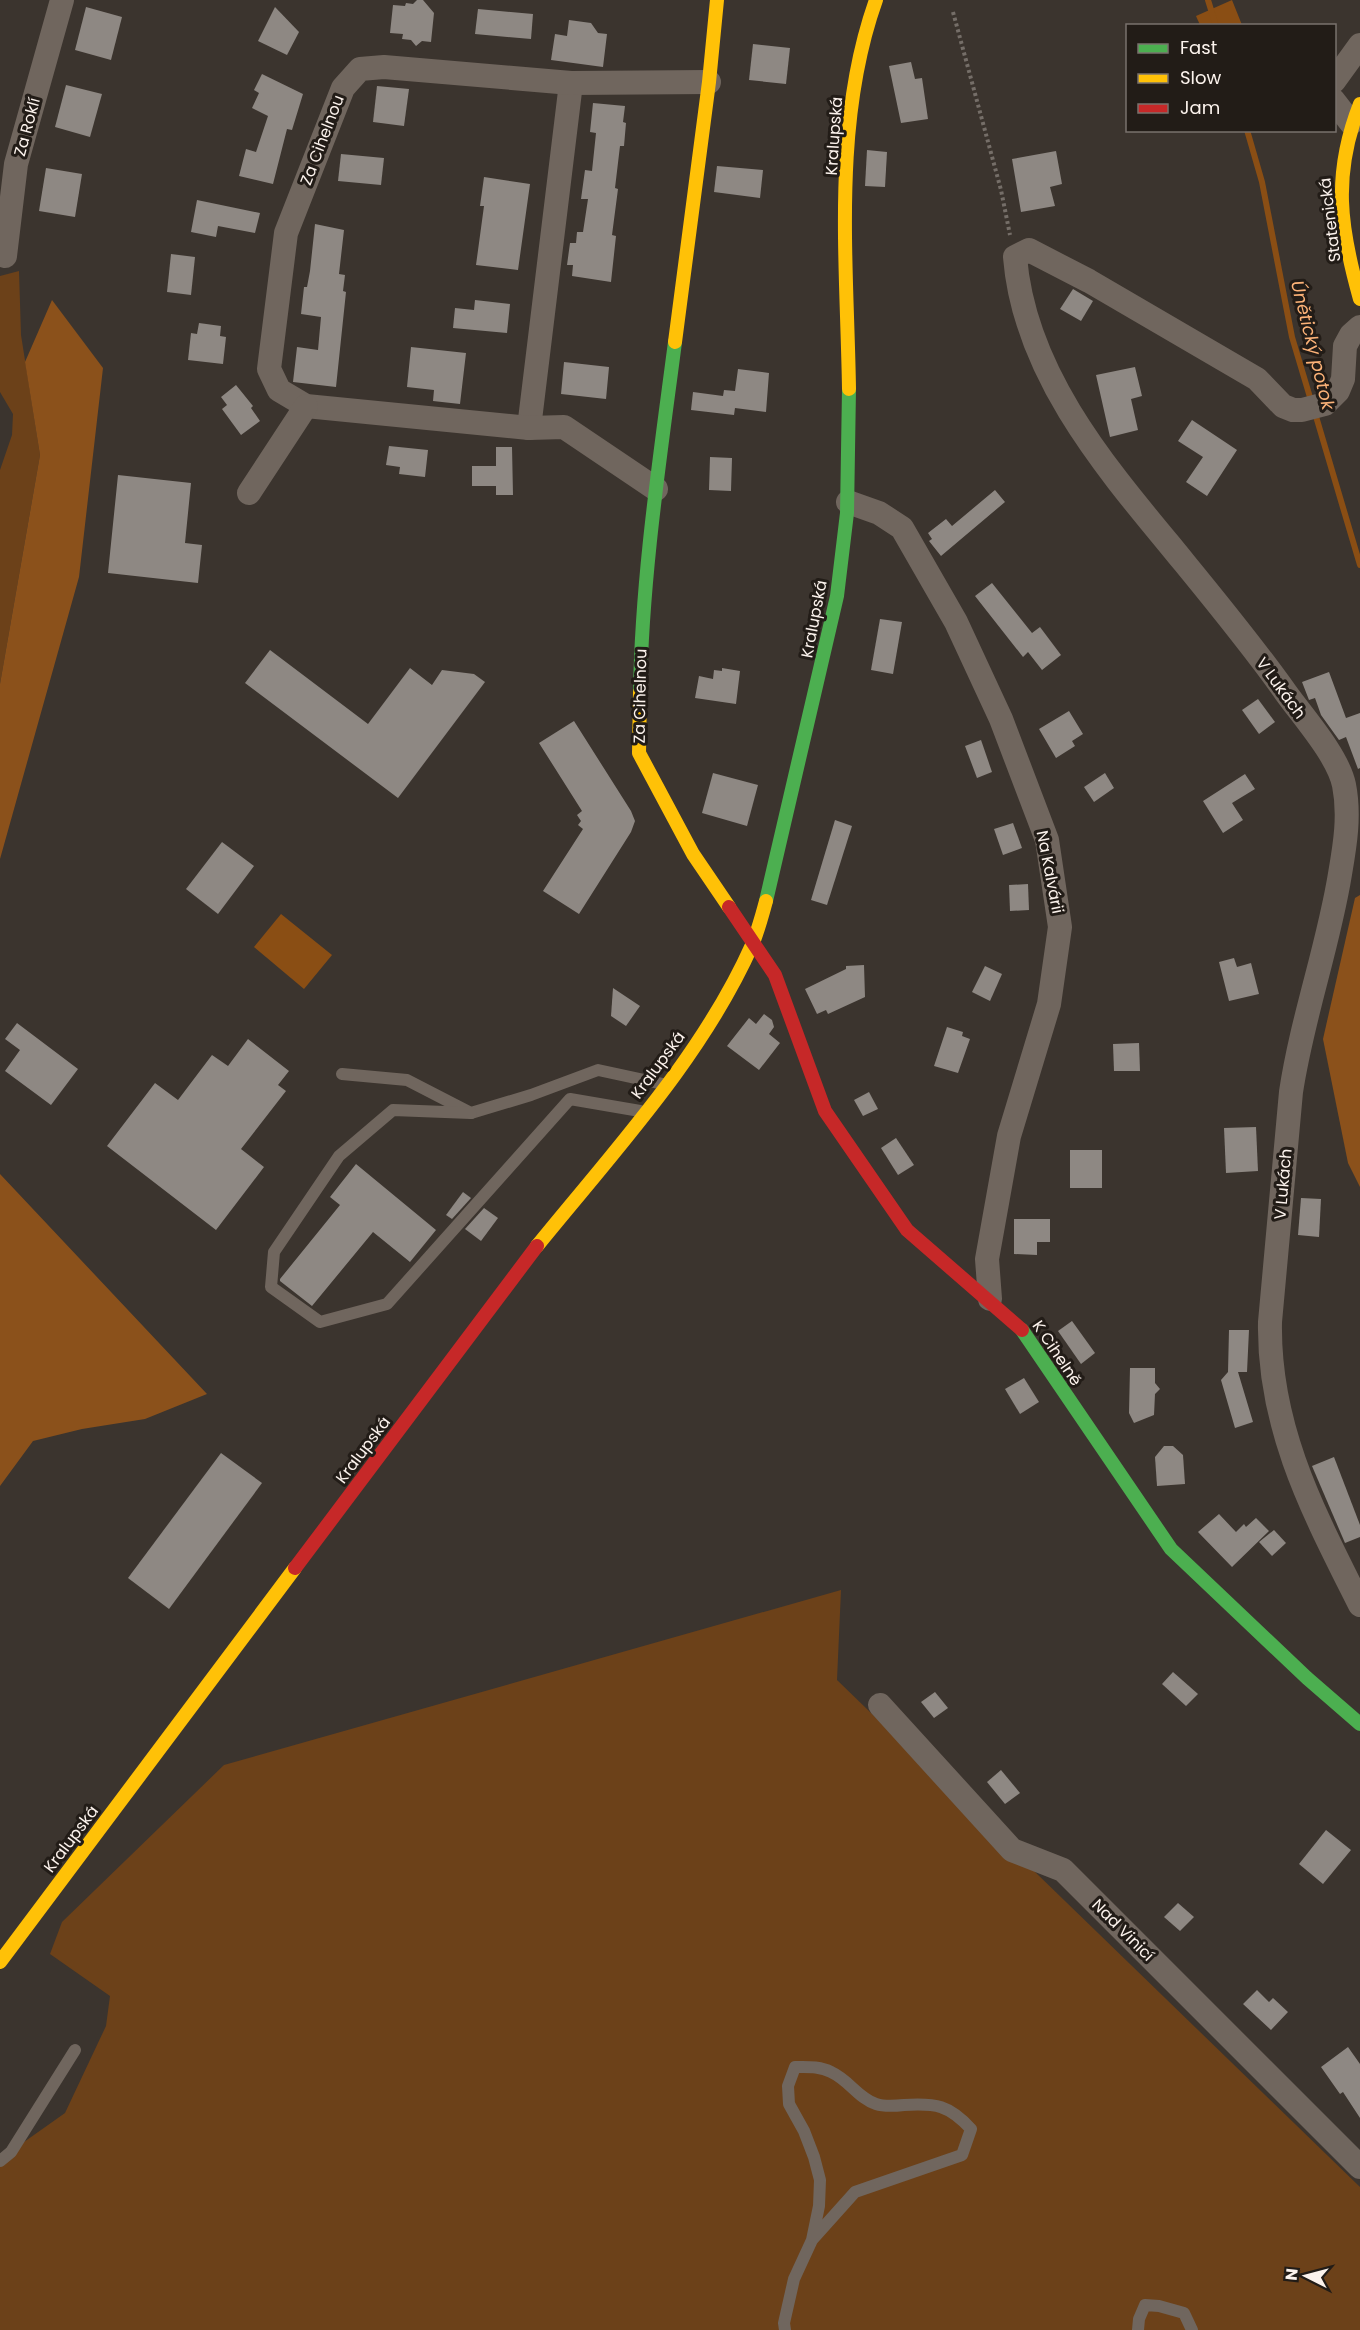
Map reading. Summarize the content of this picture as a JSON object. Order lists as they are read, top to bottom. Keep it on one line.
{"streets":{"main road":["Kralupská","Za Cihelnou","Statenická","K Cihelně"],"street":["Za Roklí","V Lukách","Na Kalvárii","Nad Vinicí"]},"crossings":[["Kralupská","Za Cihelnou"],["Kralupská","Na Kalvárii"],["Kralupská","K Cihelně"],["Za Cihelnou","K Cihelně"],["Na Kalvárii","K Cihelně"]],"water":["Únětický potok"],"legend":["Fast","Slow","Jam"],"north":"left"}
